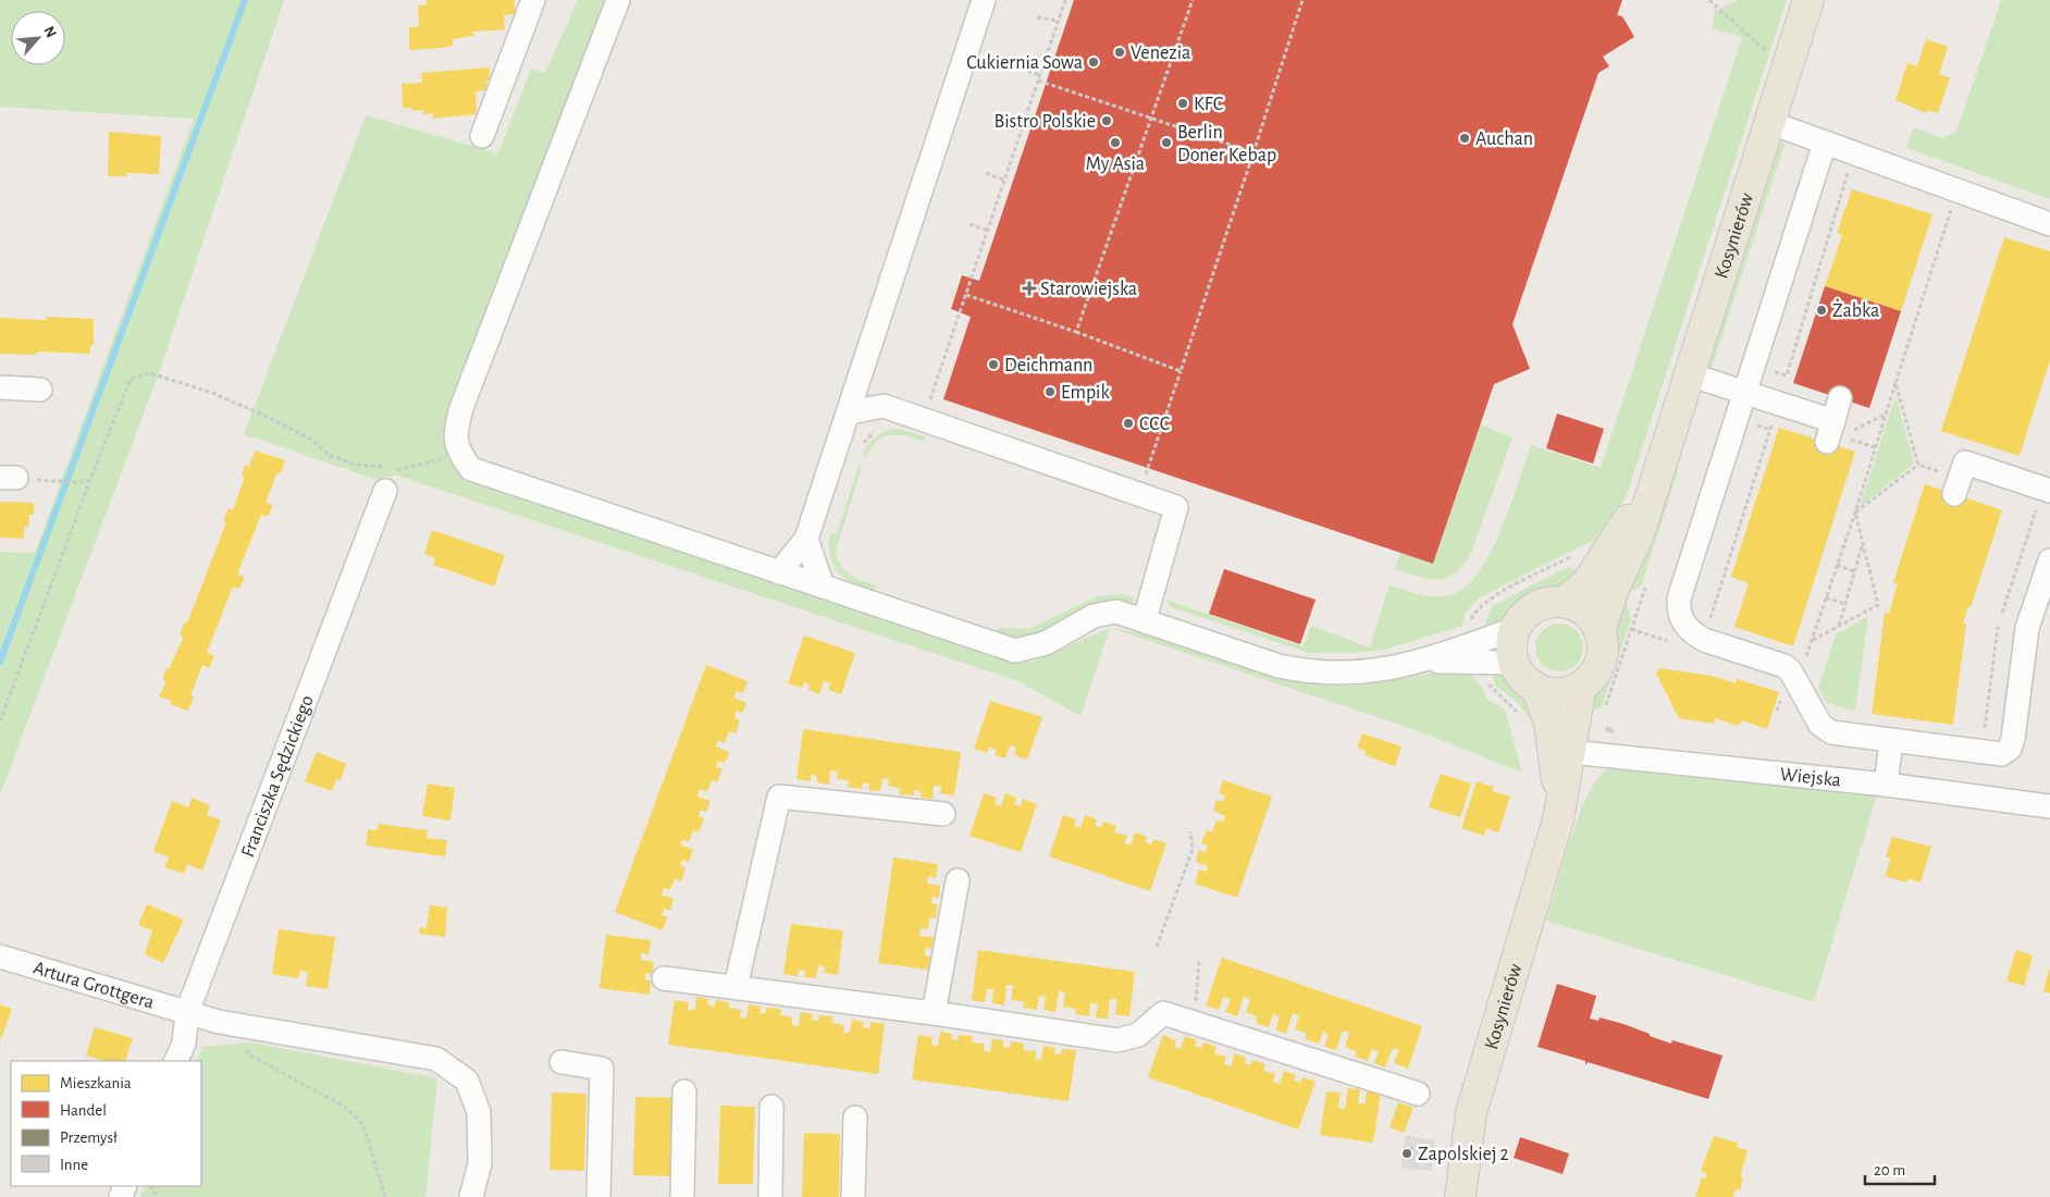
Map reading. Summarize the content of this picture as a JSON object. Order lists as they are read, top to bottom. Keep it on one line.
{"streets":{"main road":["Kosynierów"],"street":["Franciszka Sędzickiego","Wiejska","Artura Grottgera"]},"crossings":[["Kosynierów","Wiejska"],["Franciszka Sędzickiego","Artura Grottgera"]],"places":{"other":["Venezia","Cukiernia Sowa","KFC","Bistro Polskie","Auchan","My Asia","Berlin Doner Kebap","Żabka","Deichmann","Empik","CCC","Zapolskiej 2"],"health":["Starowiejska"]},"legend":["Mieszkania","Handel","Przemysł","Inne"],"scale_bar":"20 m","north":"top right"}
